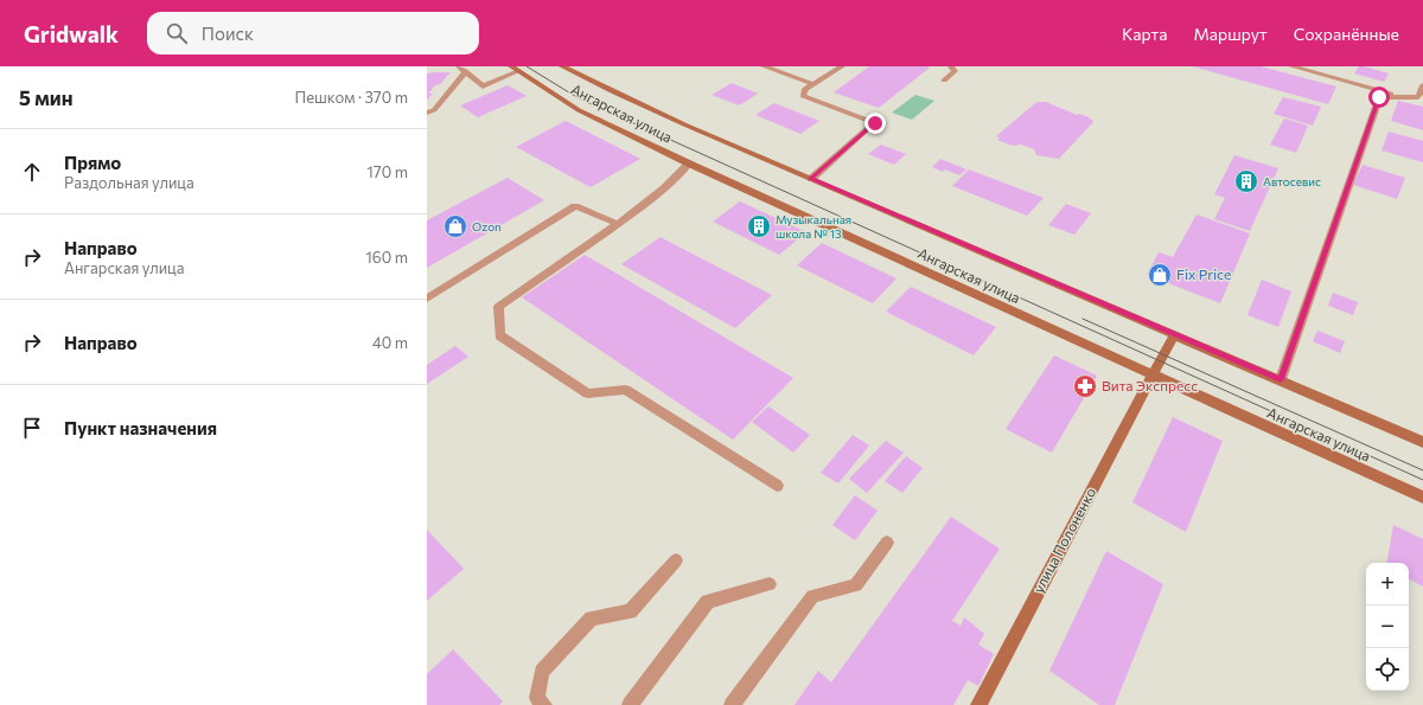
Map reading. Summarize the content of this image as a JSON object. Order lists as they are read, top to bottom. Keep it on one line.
{"streets":{"main road":["Ангарская улица","улица Полоненко"]},"crossings":[["Ангарская улица","улица Полоненко"]],"places":{"building":["Автосевис","Музыкальная школа № 13"],"shop":["Ozon","Fix Price"],"pharmacy":["Вита Экспресс"]},"page":{"header":"Gridwalk","search":"Поиск","nav":["Карта","Маршрут","Сохранённые"],"heading":["5 мин","Пешком · 370 m"],"list":[["Прямо","Раздольная улица","170 m"],["Направо","Ангарская улица","160 m"],["Направо","40 m"],"Пункт назначения"],"map_buttons":["+","−"]}}
